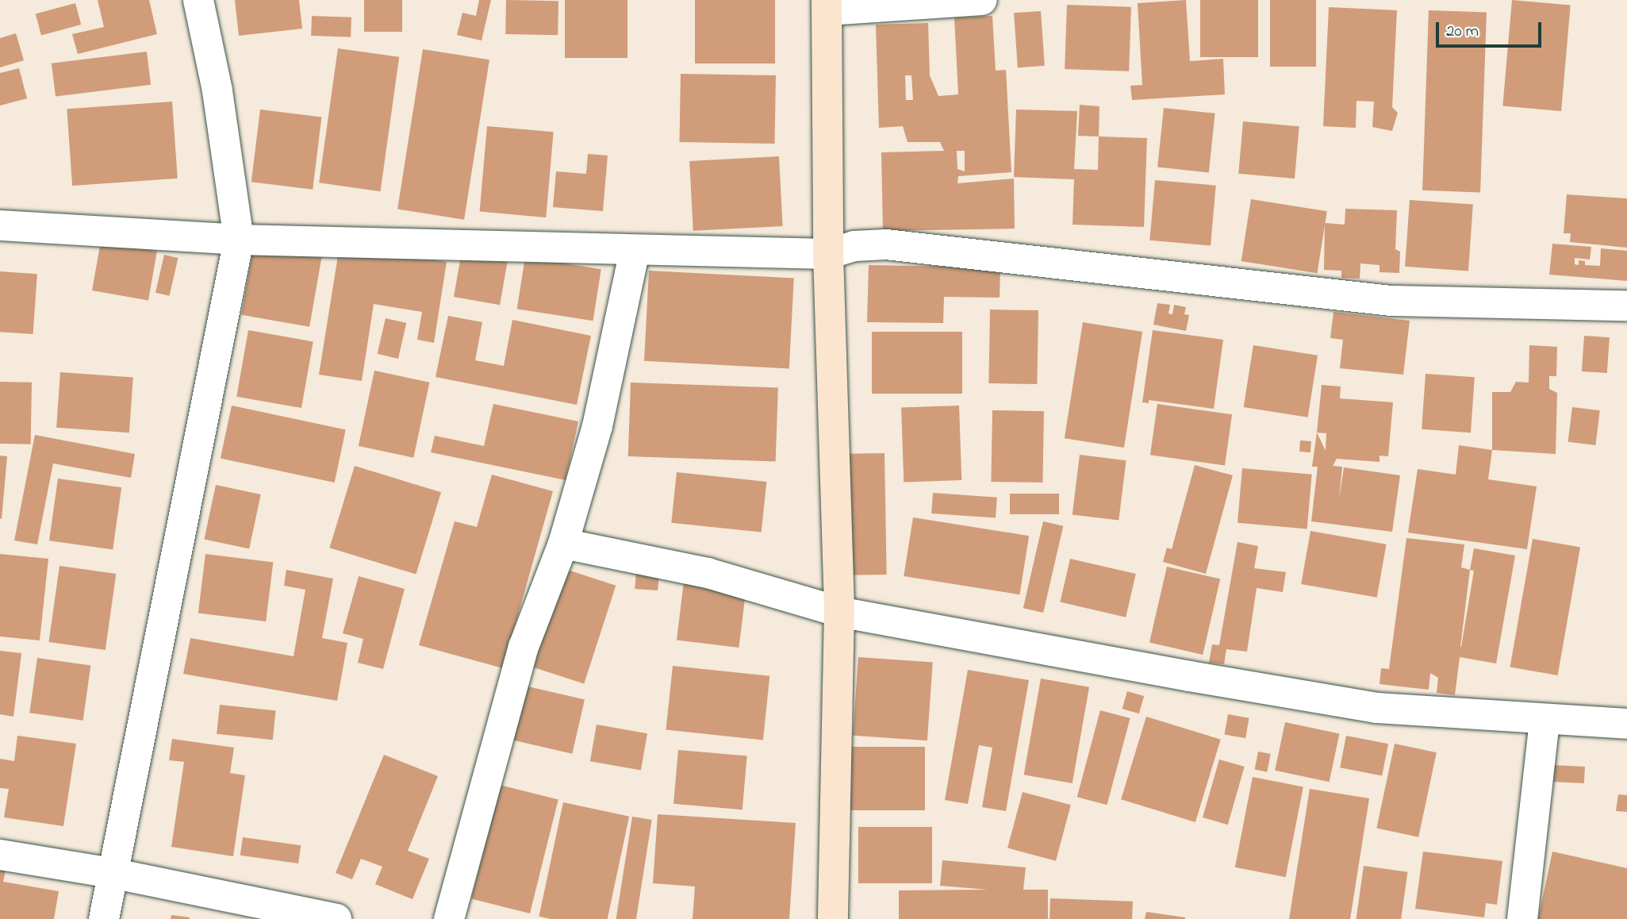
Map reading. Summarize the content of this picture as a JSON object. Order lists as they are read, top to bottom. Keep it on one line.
{"scale_bar":"20 m"}
